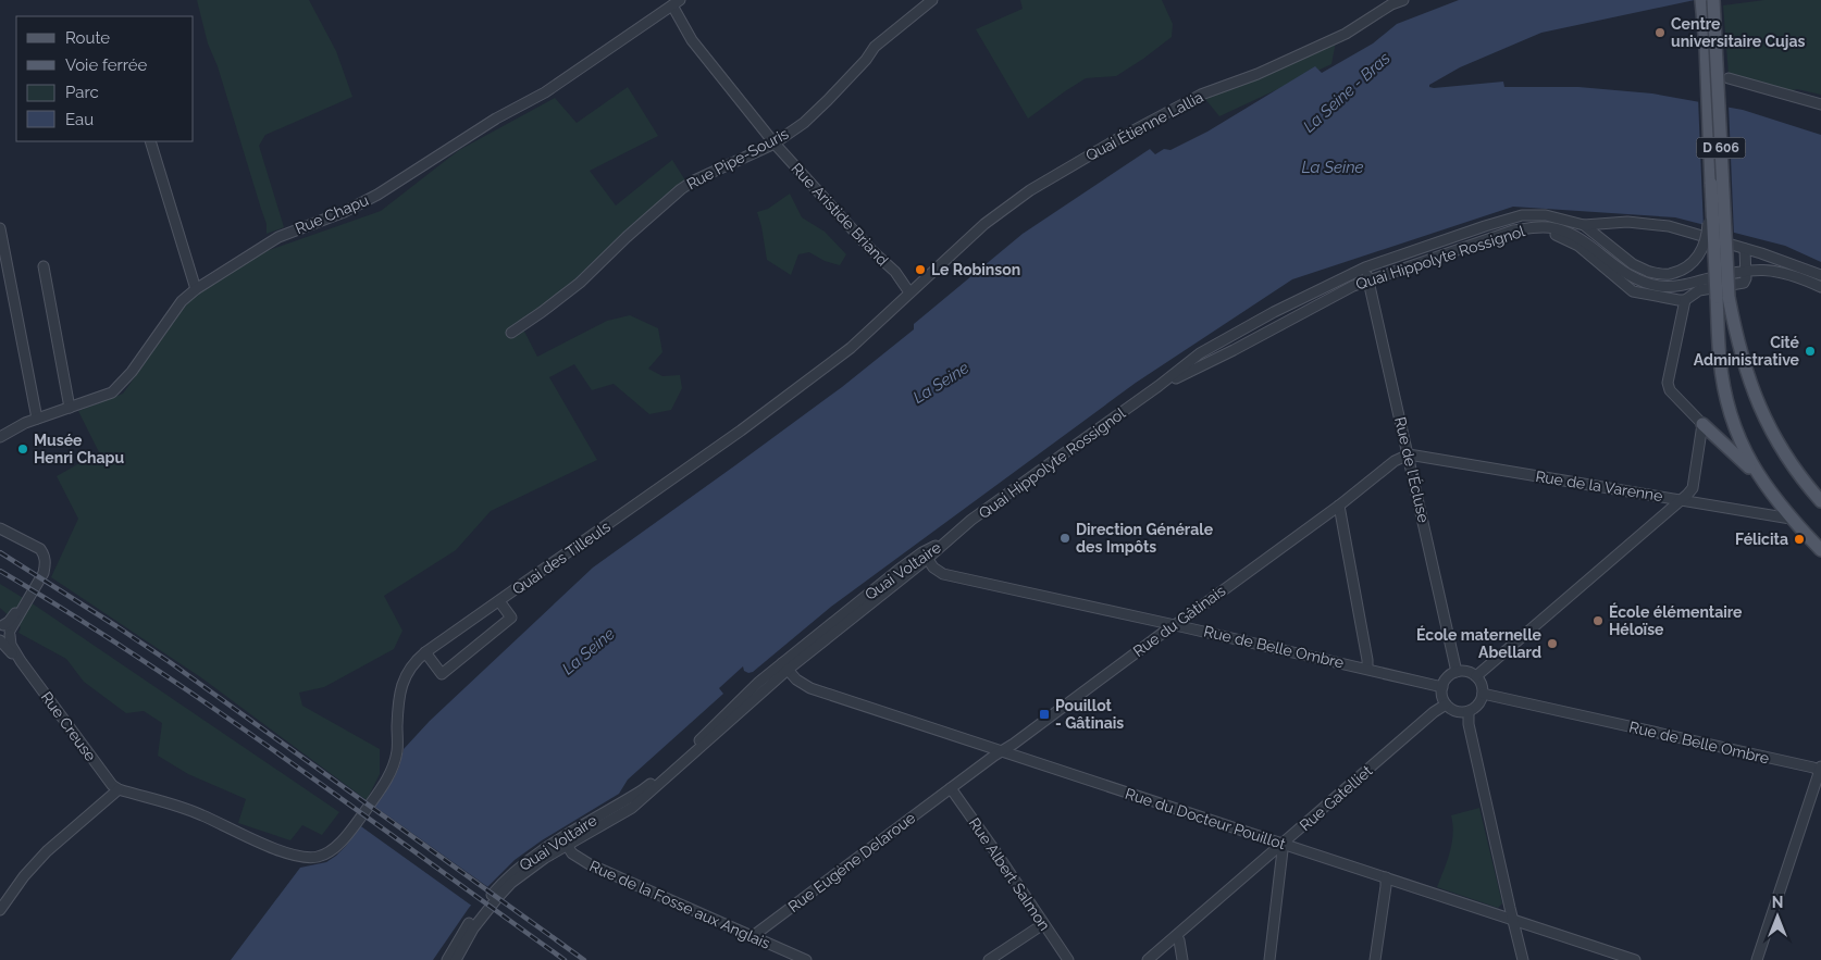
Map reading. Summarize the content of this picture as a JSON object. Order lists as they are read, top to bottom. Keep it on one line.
{"streets":{"main road":["D 606"],"street":["Quai Étienne Lallia","Rue Pipe-Souris","Rue Chapu","Rue Aristide Briand","Quai Hippolyte Rossignol","Rue de l'Écluse","Rue de la Varenne","Quai des Tilleuls","Quai Voltaire","Rue du Gâtinais","Rue de Belle Ombre","Rue Creuse","Rue Gatelliet","Rue du Docteur Pouillot","Rue Eugène Delaroue","Rue Albert Salmon","Rue de la Fosse aux Anglais"]},"crossings":[["Quai Étienne Lallia","Rue Aristide Briand"],["Quai Étienne Lallia","Quai des Tilleuls"],["D 606","Rue de la Varenne"],["Rue Pipe-Souris","Rue Aristide Briand"],["Rue Chapu","Rue Aristide Briand"],["Rue Aristide Briand","Quai des Tilleuls"],["Quai Hippolyte Rossignol","Rue de l'Écluse"],["Quai Hippolyte Rossignol","Quai Voltaire"],["Rue de l'Écluse","Rue de la Varenne"],["Rue de l'Écluse","Rue du Gâtinais"],["Rue de l'Écluse","Rue de Belle Ombre"],["Rue de l'Écluse","Rue Gatelliet"],["Rue de la Varenne","Rue du Gâtinais"],["Quai des Tilleuls","Rue Creuse"],["Quai Voltaire","Rue de Belle Ombre"],["Quai Voltaire","Rue du Docteur Pouillot"],["Quai Voltaire","Rue de la Fosse aux Anglais"],["Rue du Gâtinais","Rue de Belle Ombre"],["Rue du Gâtinais","Rue du Docteur Pouillot"],["Rue du Gâtinais","Rue Eugène Delaroue"],["Rue du Gâtinais","Rue Albert Salmon"],["Rue de Belle Ombre","Rue Gatelliet"],["Rue Gatelliet","Rue du Docteur Pouillot"],["Rue Eugène Delaroue","Rue Albert Salmon"],["Rue Eugène Delaroue","Rue de la Fosse aux Anglais"]],"water":["La Seine - Bras","La Seine"],"places":{"other":["Centre universitaire Cujas","Le Robinson","Cité Administrative","Musée Henri Chapu","Direction Générale des Impôts","Félicita","École élémentaire Héloïse","École maternelle Abellard"],"transit":["Pouillot - Gâtinais"]},"legend":["Route","Voie ferrée","Parc","Eau"],"north":"top"}
